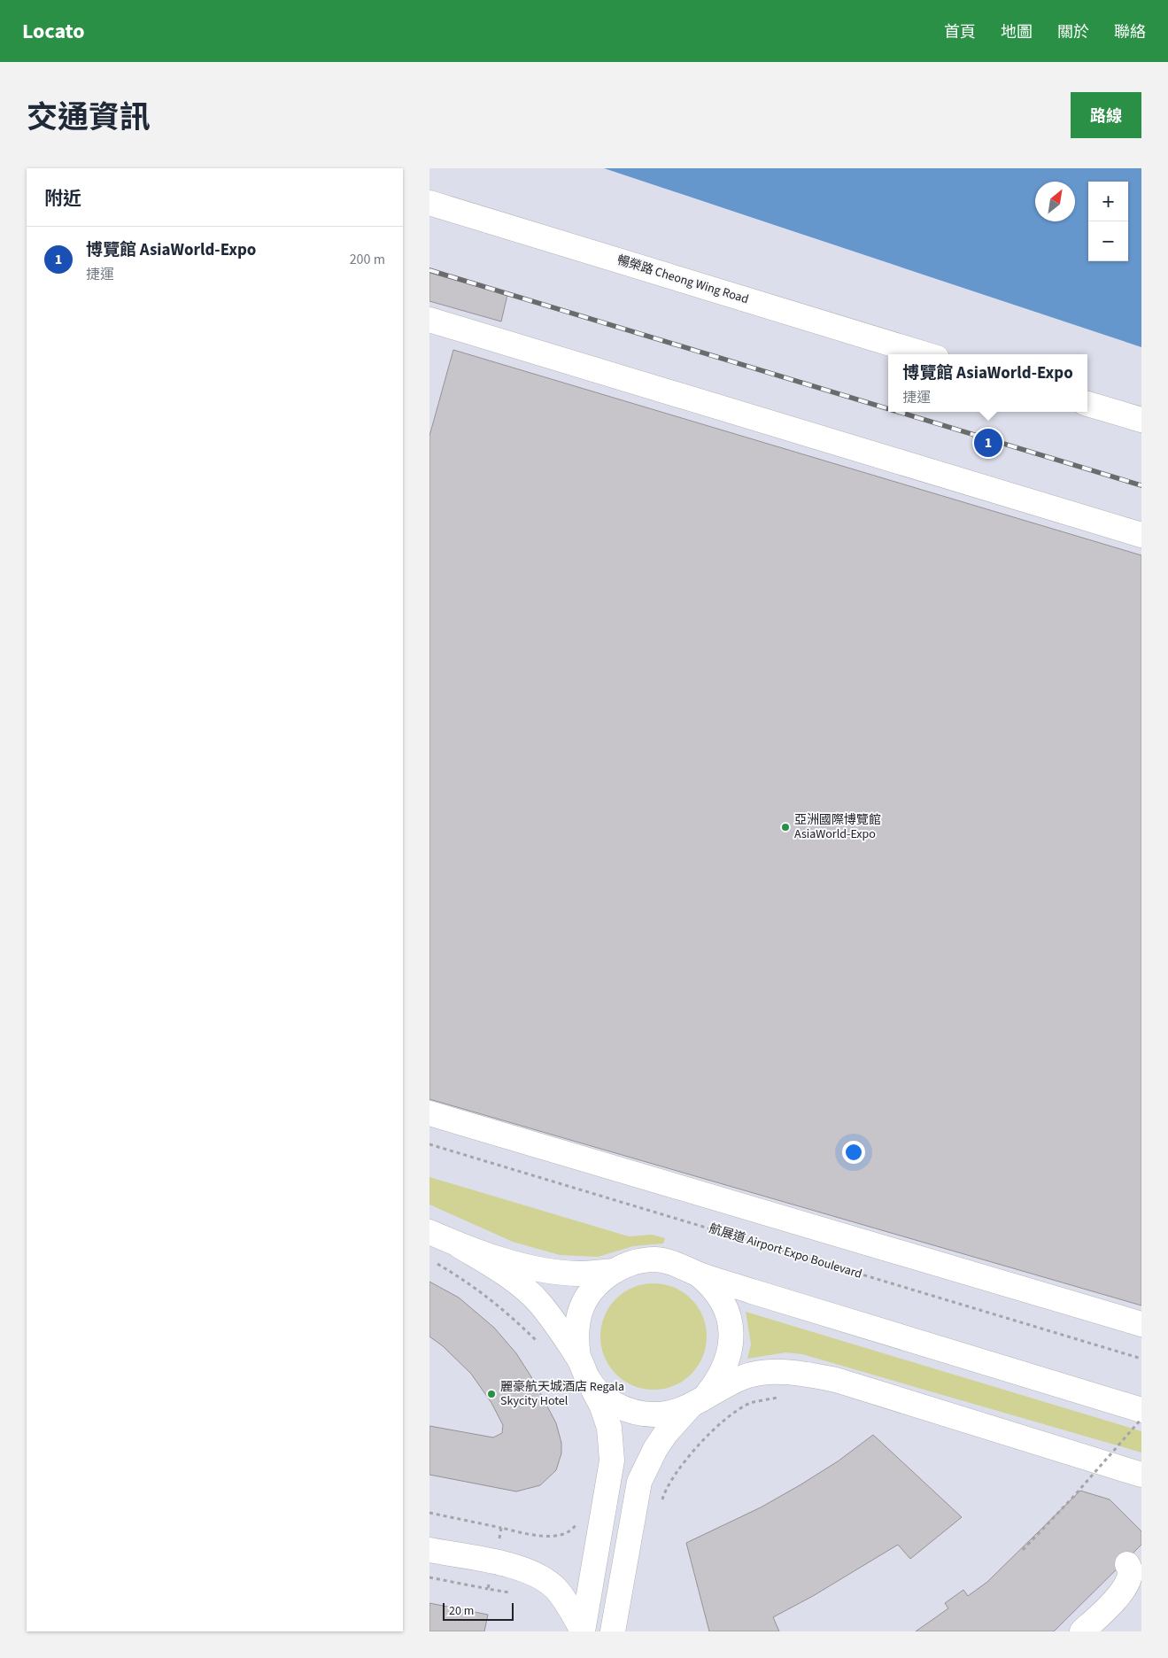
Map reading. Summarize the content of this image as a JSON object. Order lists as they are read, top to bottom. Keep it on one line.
{"streets":{"street":["暢榮路 Cheong Wing Road"],"path":["航展道 Airport Expo Boulevard"]},"places":["亞洲國際博覽館 AsiaWorld-Expo","麗豪航天城酒店 Regala Skycity Hotel"],"scale_bar":"20 m","north":"top right","page":{"header":"Locato","nav":["首頁","地圖","關於","聯絡"],"title":"交通資訊","buttons":"路線","heading":"附近","map_buttons":["+","−"],"list":[{"mark":"1","name":"博覽館 AsiaWorld-Expo","note":"捷運","value":"200 m"}],"popup":["博覽館 AsiaWorld-Expo","捷運"],"pins":"1","scale":"20 m"}}
